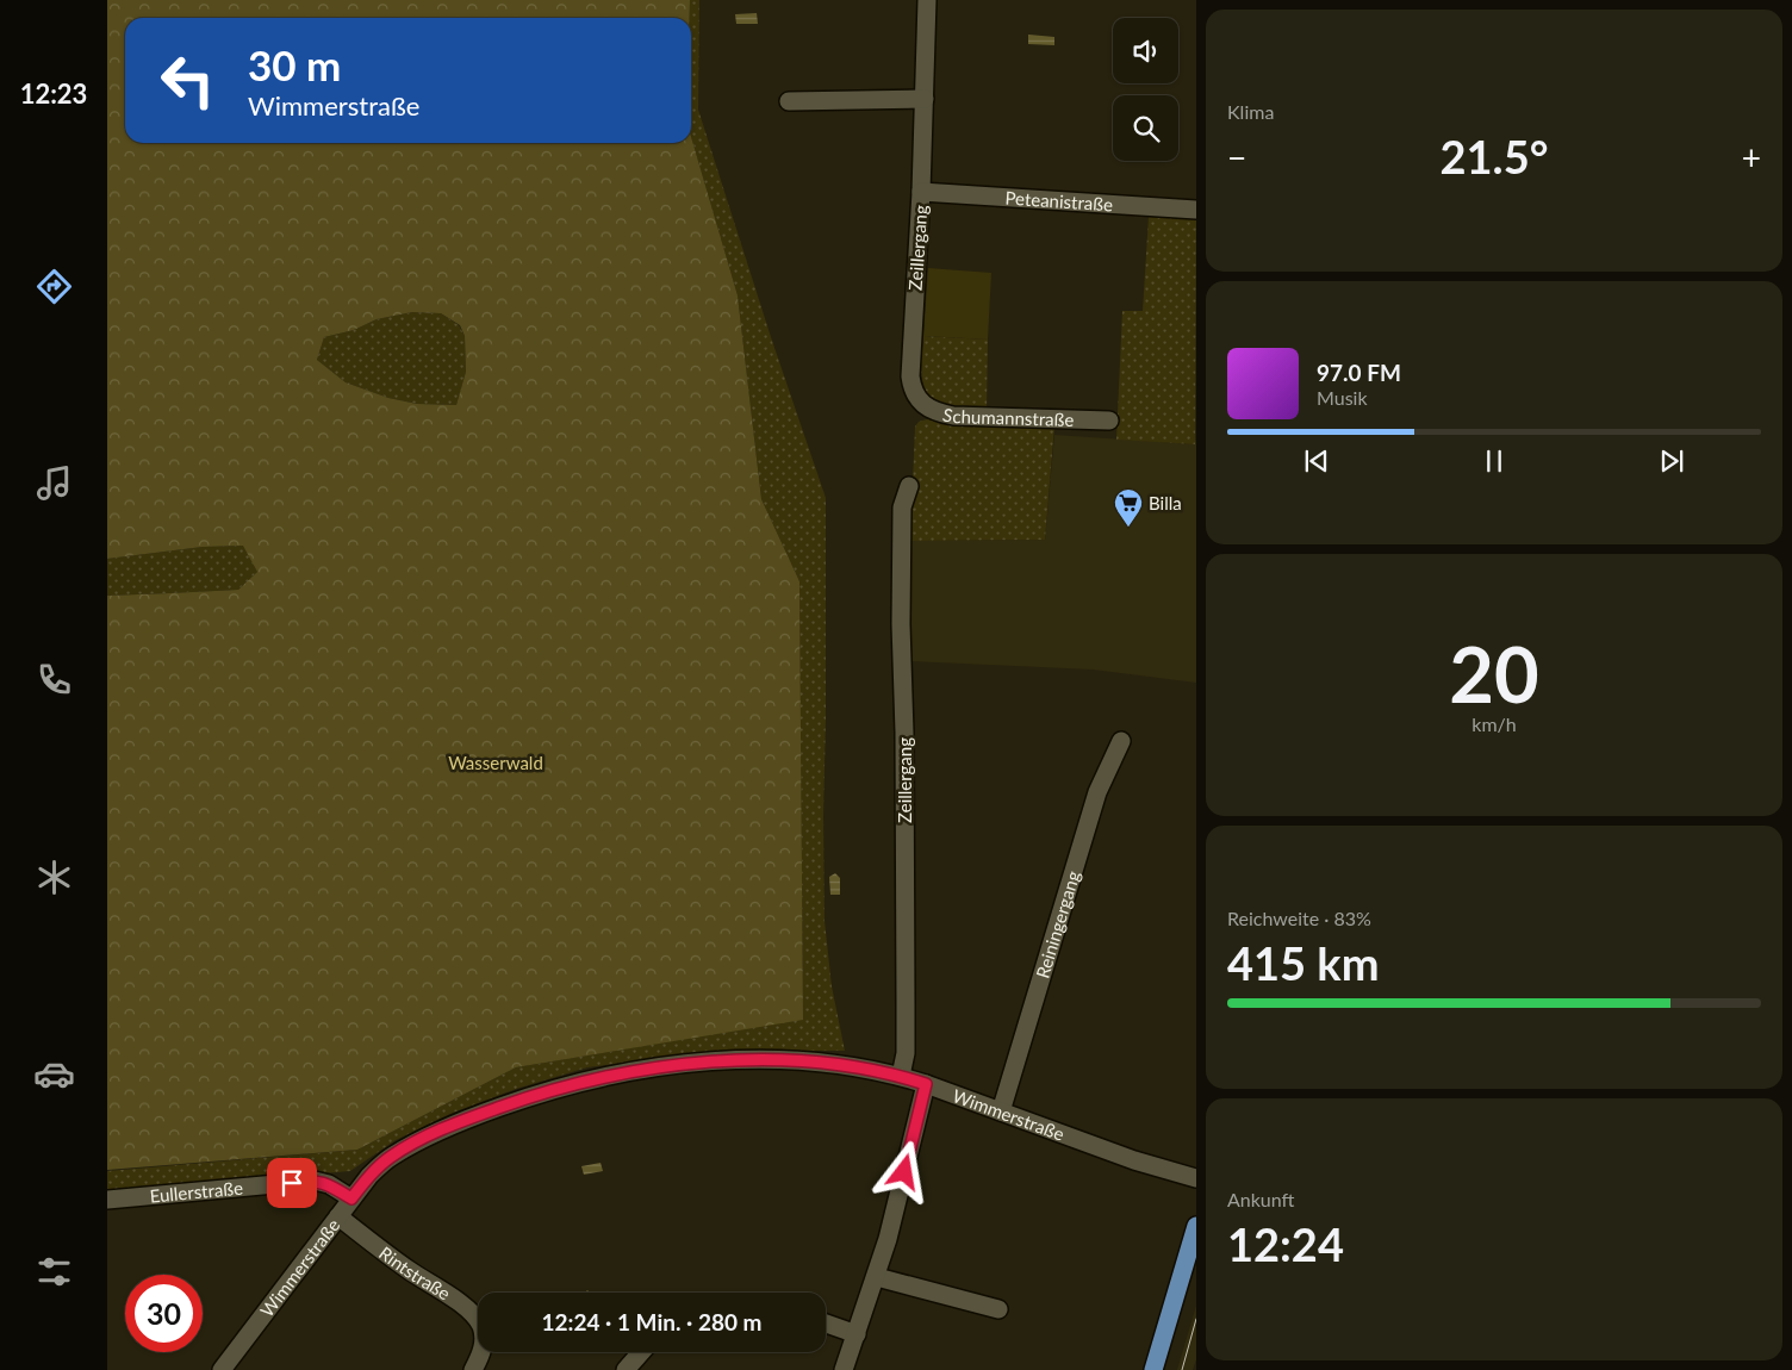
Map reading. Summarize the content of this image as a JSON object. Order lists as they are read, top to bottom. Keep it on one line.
{"streets":{"street":["Peteanistraße","Zeillergang","Schumannstraße","Reiningergang","Wimmerstraße","Eullerstraße","Rintstraße"]},"crossings":[["Peteanistraße","Zeillergang"],["Zeillergang","Schumannstraße"],["Zeillergang","Wimmerstraße"],["Reiningergang","Wimmerstraße"],["Wimmerstraße","Eullerstraße"],["Wimmerstraße","Rintstraße"]],"parks":["Wasserwald"],"places":{"supermarket":["Billa"]},"page":{"tabs":"12:23","tile":["Klima",["20","km/h"],["Reichweite · 83%","415 km"],["Ankunft","12:24"]],"turn":["30 m","Wimmerstraße"],"heat":["−","21.5°","+"],"song":["97.0 FM","Musik"],"limit":"30","trip":"12:24 · 1 Min. · 280 m"}}
